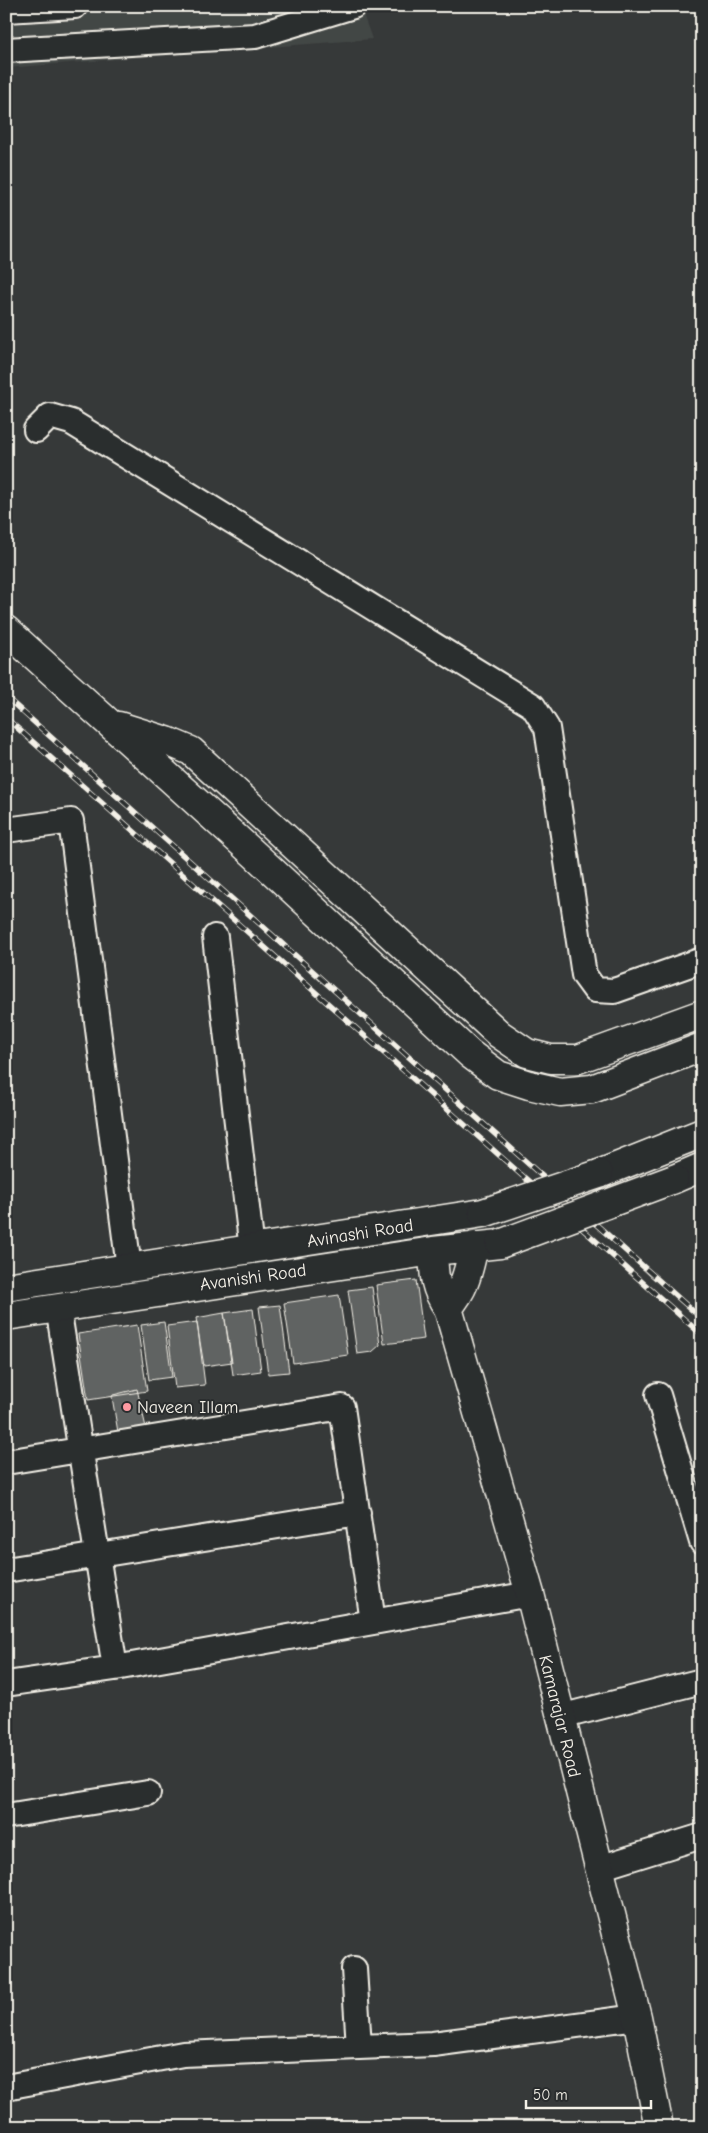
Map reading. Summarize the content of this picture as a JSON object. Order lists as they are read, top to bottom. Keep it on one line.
{"streets":{"main road":["Avinashi Road","Avanishi Road","Kamarajar Road"]},"crossings":[["Avanishi Road","Kamarajar Road"]],"places":["Naveen Illam"],"scale_bar":"50 m"}
